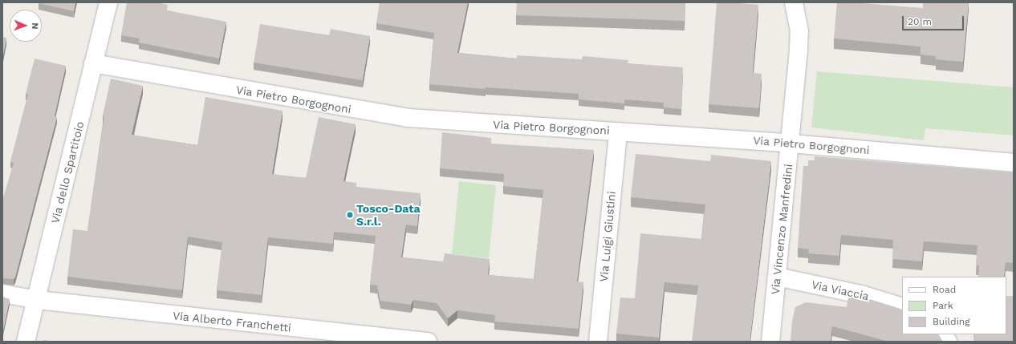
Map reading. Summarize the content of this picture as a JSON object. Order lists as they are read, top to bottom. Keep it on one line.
{"streets":{"street":["Via Pietro Borgognoni","Via dello Spartitoio","Via Vincenzo Manfredini","Via Luigi Giustini","Via Viaccia","Via Alberto Franchetti"]},"crossings":[["Via Pietro Borgognoni","Via dello Spartitoio"],["Via Pietro Borgognoni","Via Vincenzo Manfredini"],["Via Pietro Borgognoni","Via Luigi Giustini"],["Via dello Spartitoio","Via Alberto Franchetti"],["Via Vincenzo Manfredini","Via Viaccia"]],"places":["Tosco-Data S.r.l."],"legend":["Road","Park","Building"],"scale_bar":"20 m","north":"right"}
